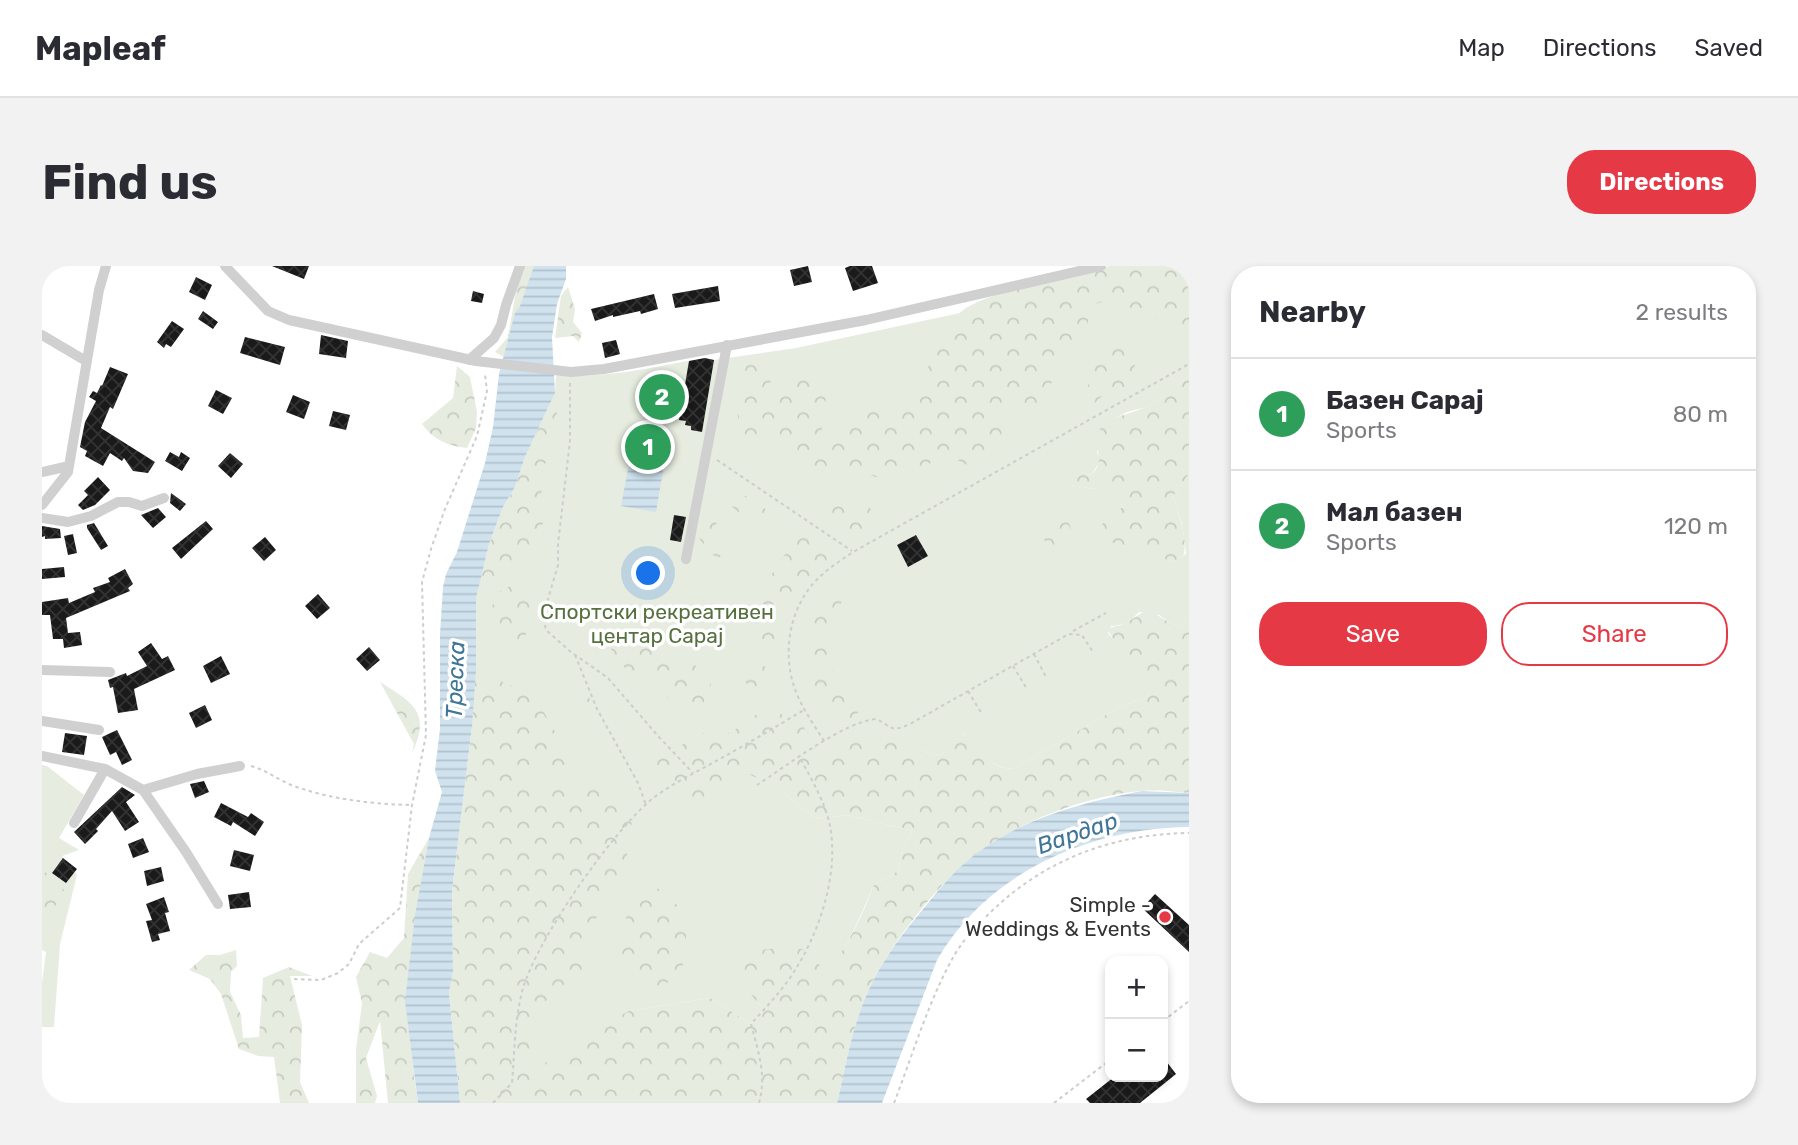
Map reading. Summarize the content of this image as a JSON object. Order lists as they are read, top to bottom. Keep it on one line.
{"water":["Треска","Вардар"],"parks":["Спортски рекреативен центар Сарај"],"places":["Simple - Weddings & Events"],"page":{"header":"Mapleaf","nav":["Map","Directions","Saved"],"buttons":["Directions",["Save","Share"]],"title":"Find us","heading":["Nearby","2 results"],"list":[{"mark":"1","name":"Базен Сарај","note":"Sports","value":"80 m"},{"mark":"2","name":"Мал базен","note":"Sports","value":"120 m"}],"pins":["2","1"],"map_buttons":["+","−"]}}
